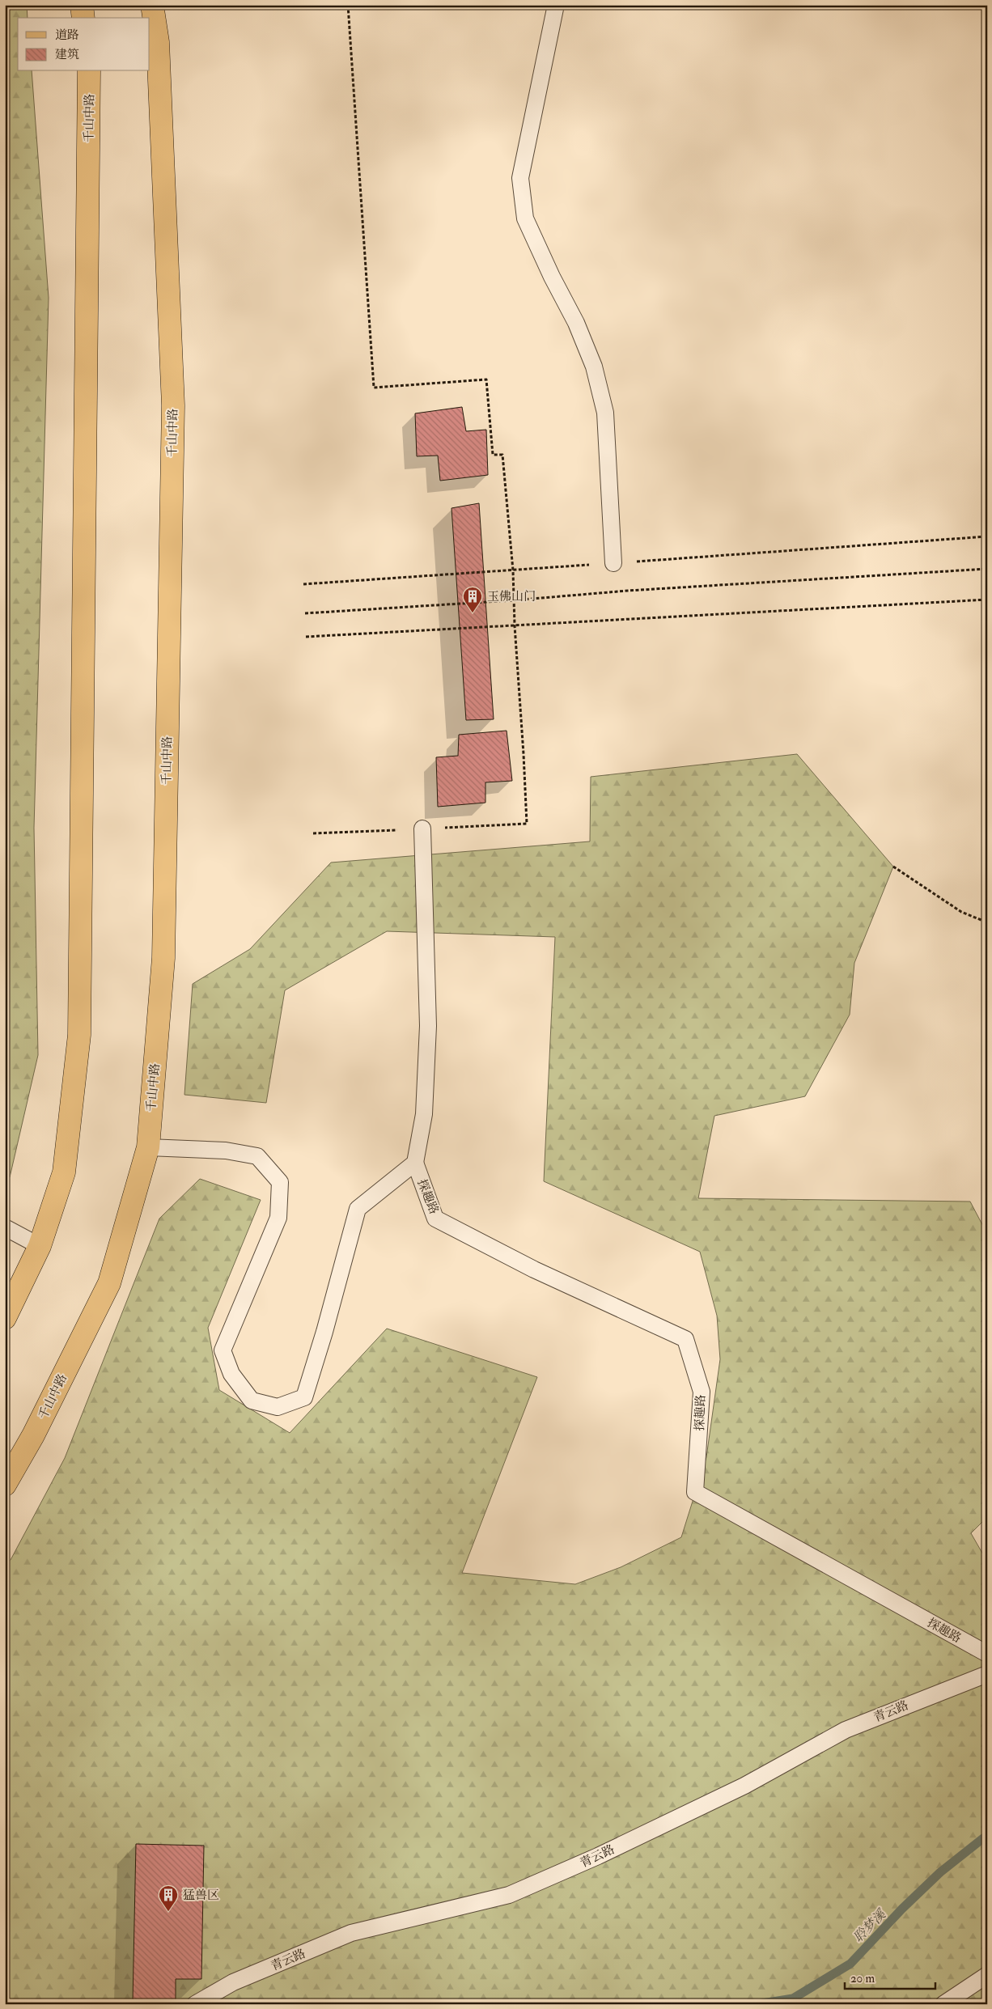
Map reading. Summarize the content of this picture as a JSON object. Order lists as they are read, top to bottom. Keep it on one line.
{"streets":{"main road":["千山中路"],"lane":["探趣路","青云路"]},"water":["聆梦溪"],"places":{"building":["玉佛山门","猛兽区"]},"legend":["道路","建筑"],"scale_bar":"20 m"}
